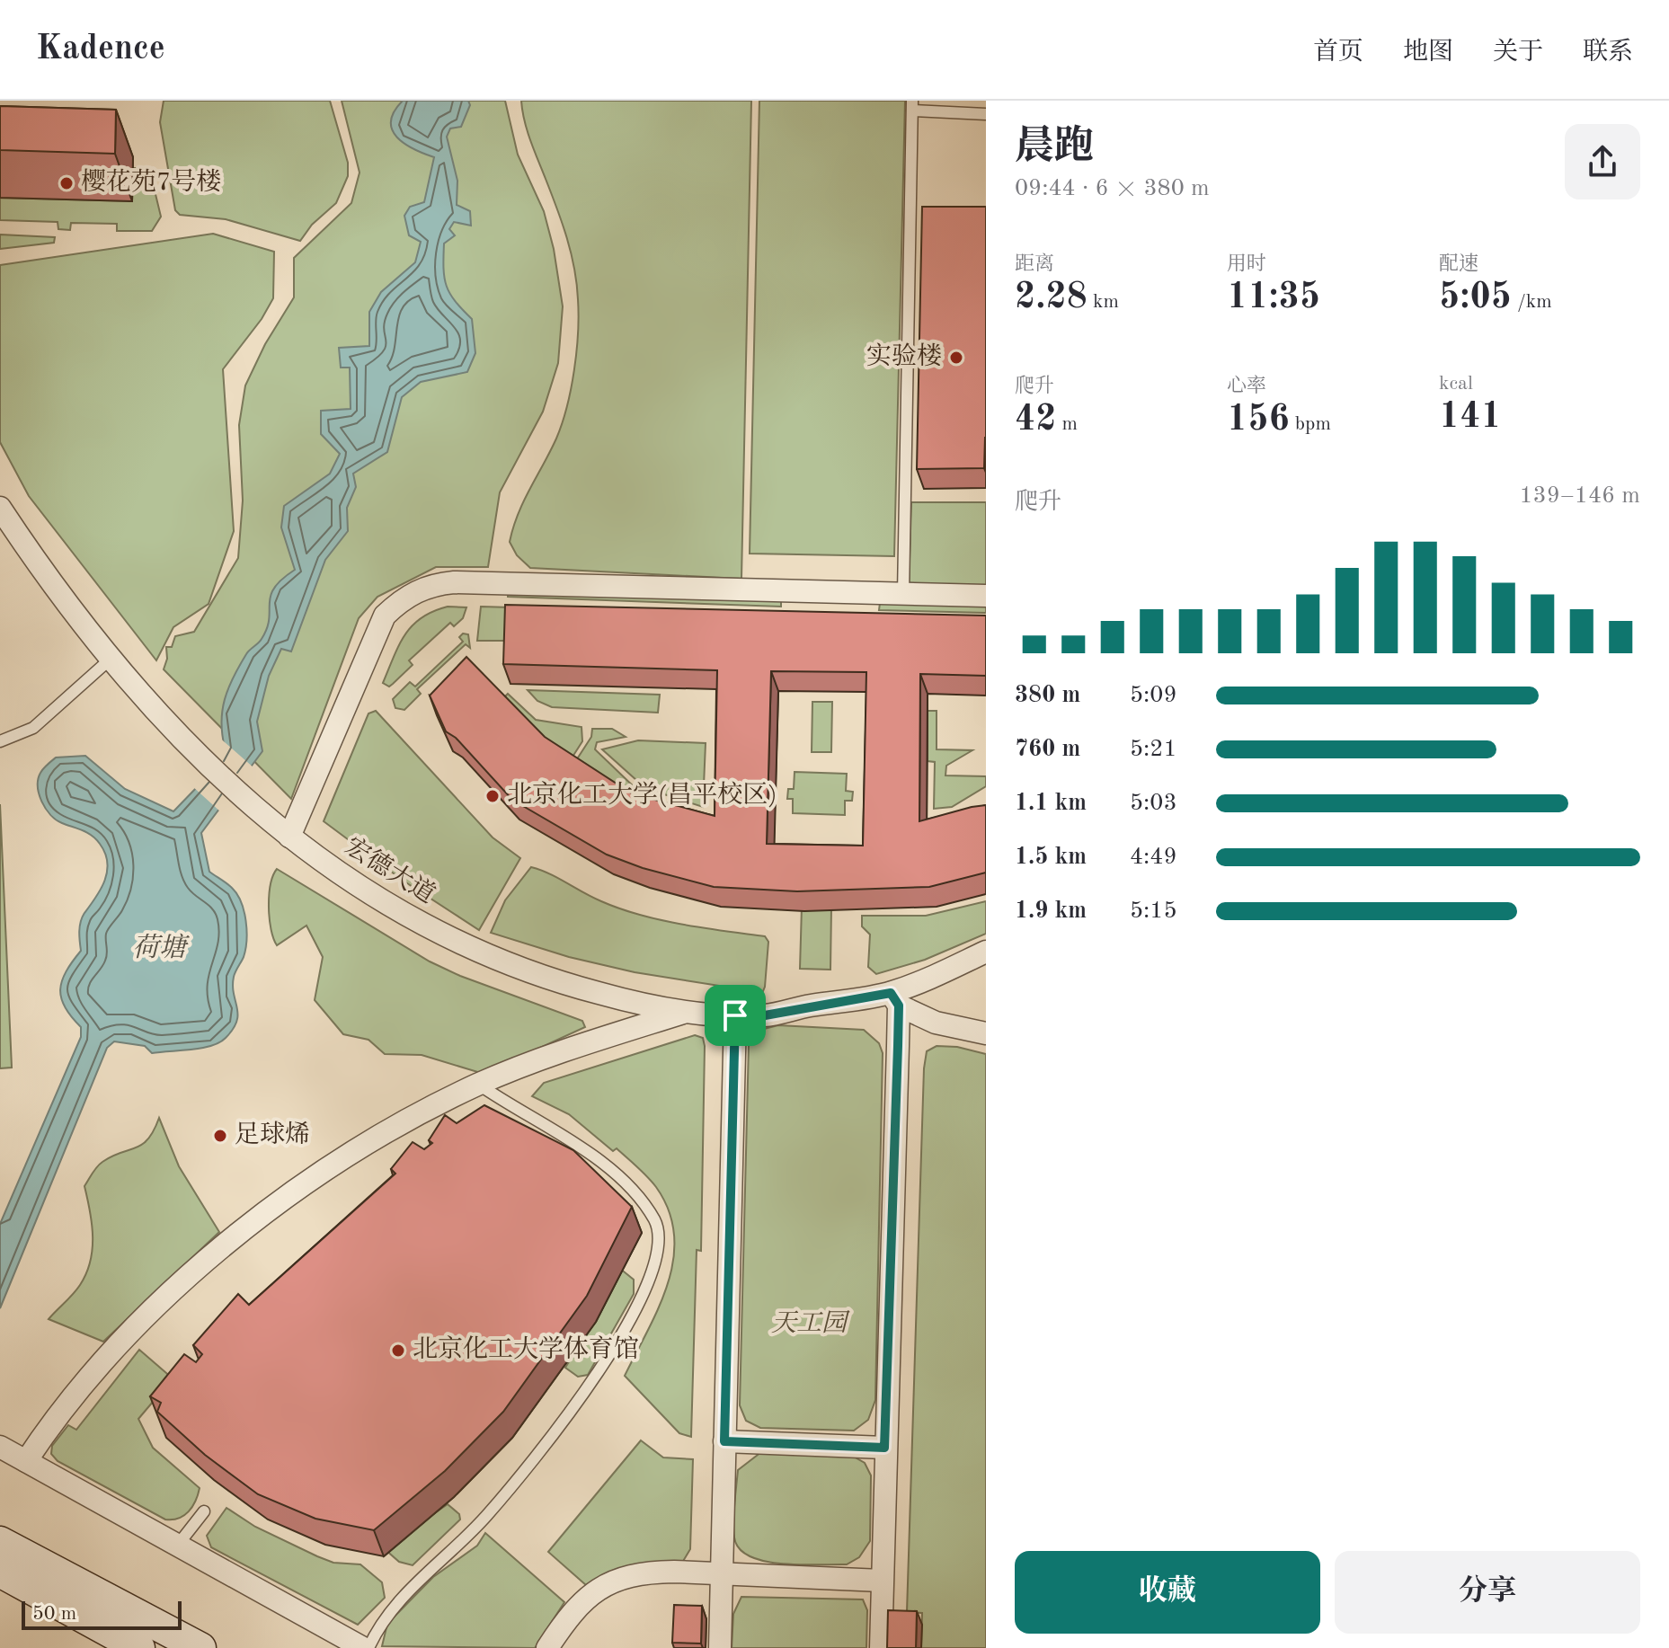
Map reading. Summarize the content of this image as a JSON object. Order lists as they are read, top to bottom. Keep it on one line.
{"streets":{"street":["宏德大道"]},"water":["荷塘"],"parks":["天工园"],"places":["樱花苑7号楼","实验楼","北京化工大学(昌平校区)","足球烯","北京化工大学体育馆"],"scale_bar":"50 m","page":{"header":"Kadence","nav":["首页","地图","关于","联系"],"heading":["晨跑","09:44 · 6 × 380 m"],"stats":[["距离","2.28 km"],["用时","11:35"],["配速","5:05 /km"],["爬升","42 m"],["心率","156 bpm"],["kcal","141"]],"chart":["爬升","139–146 m"],"list":[{"name":"380 m","note":"5:09"},{"name":"760 m","note":"5:21"},{"name":"1.1 km","note":"5:03"},{"name":"1.5 km","note":"4:49"},{"name":"1.9 km","note":"5:15"}],"buttons":["收藏","分享"],"scale":"50 m"}}
